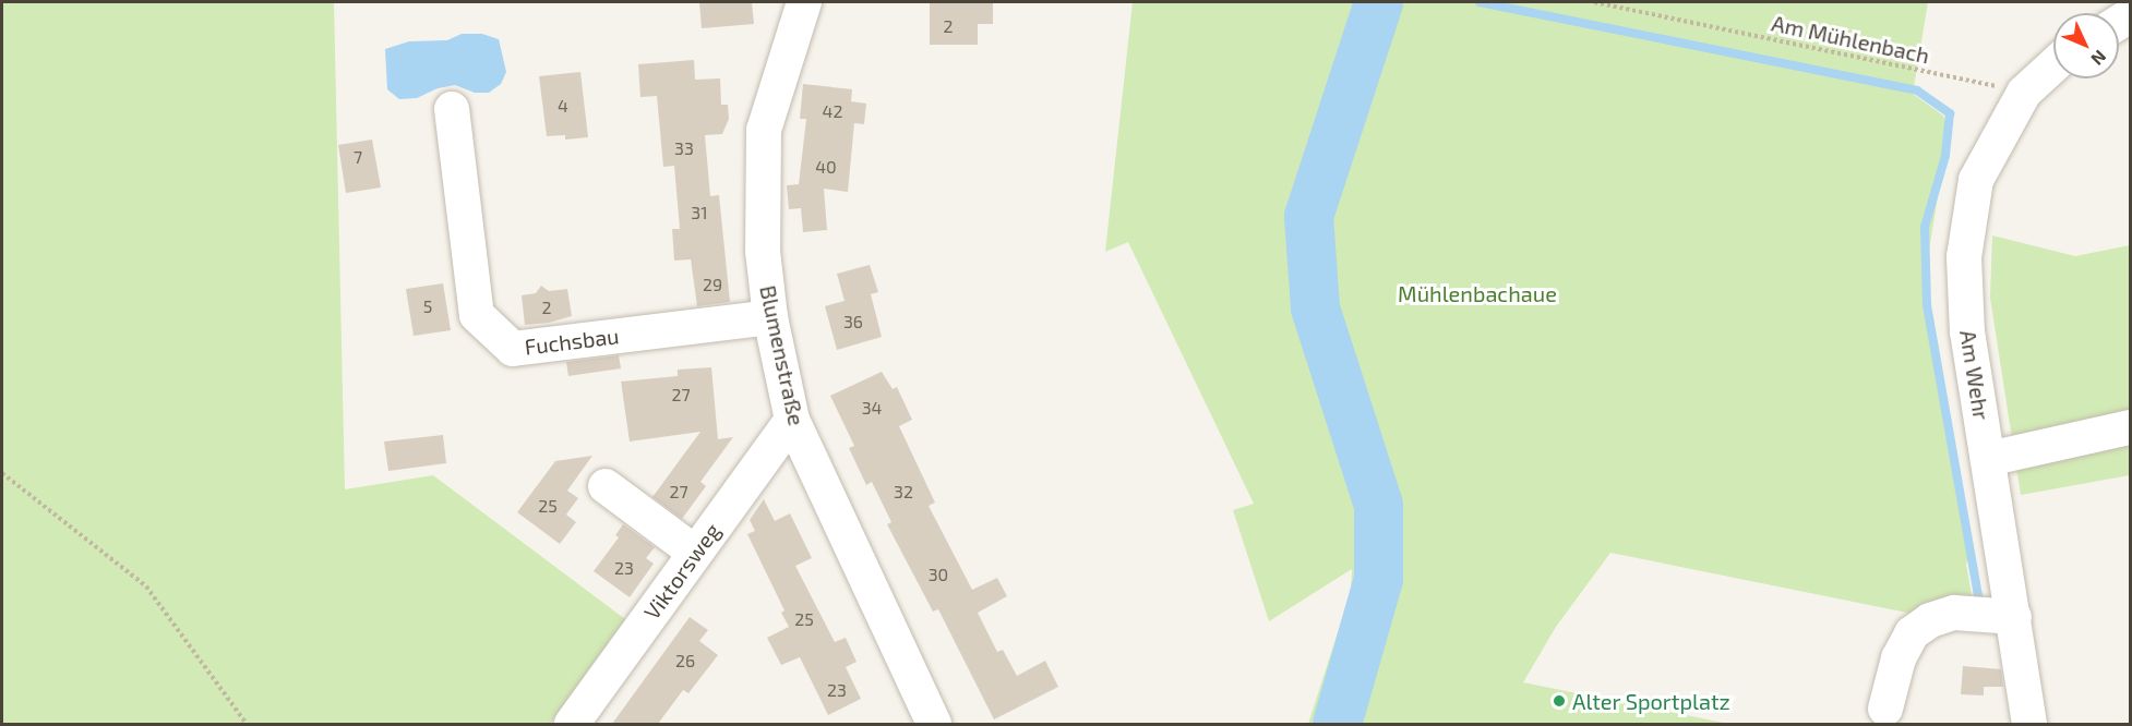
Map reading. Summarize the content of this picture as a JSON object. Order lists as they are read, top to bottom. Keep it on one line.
{"streets":{"street":["Fuchsbau","Blumenstraße","Am Wehr","Viktorsweg"],"path":["Am Mühlenbach"]},"crossings":[["Am Mühlenbach","Am Wehr"],["Fuchsbau","Blumenstraße"],["Blumenstraße","Viktorsweg"]],"parks":["Mühlenbachaue"],"places":["Alter Sportplatz"],"house_numbers":["2","4","42","33","7","40","31","29","5","2","36","27","34","27","32","25","23","30","25","26","23"],"north":"bottom right"}
